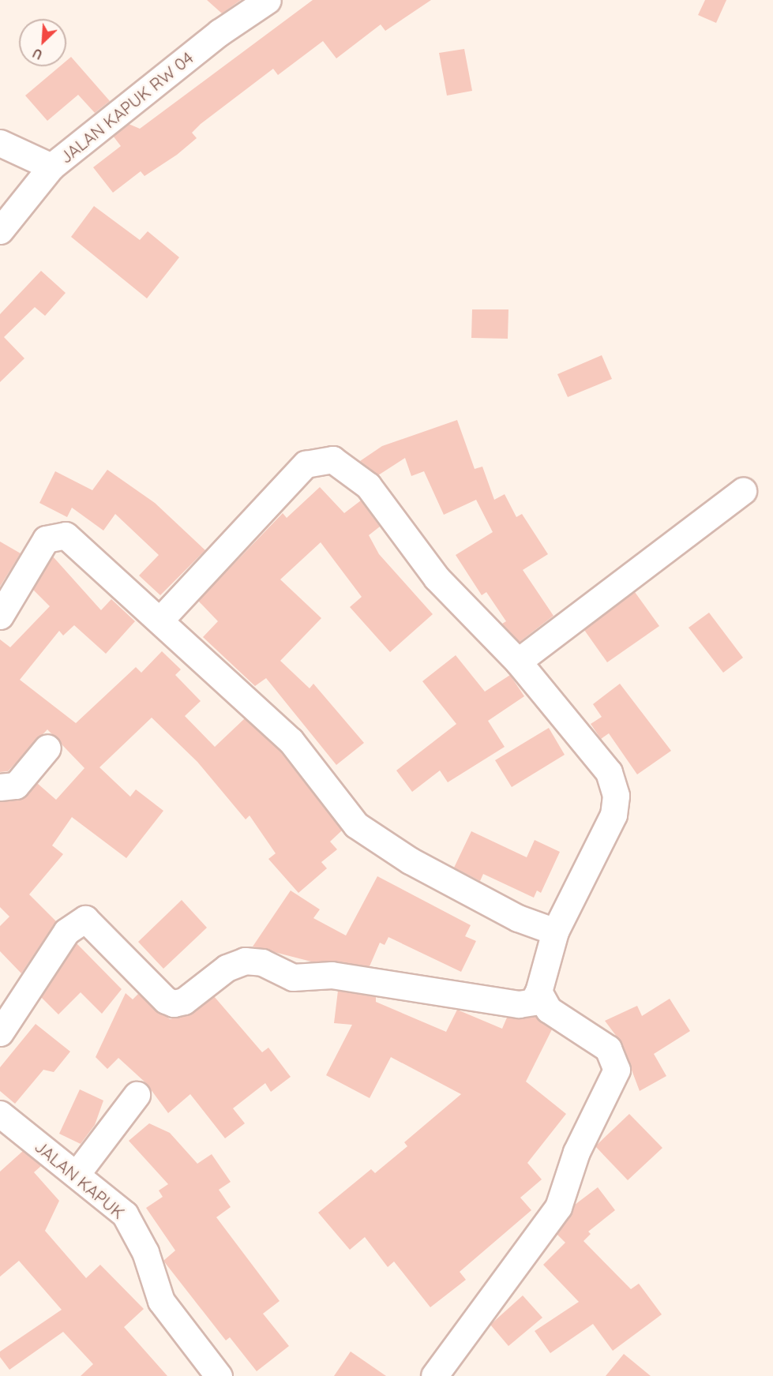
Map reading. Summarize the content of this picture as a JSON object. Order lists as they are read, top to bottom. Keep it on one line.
{"streets":{"street":["JALAN KAPUK RW 04","JALAN KAPUK"]},"north":"bottom left"}
